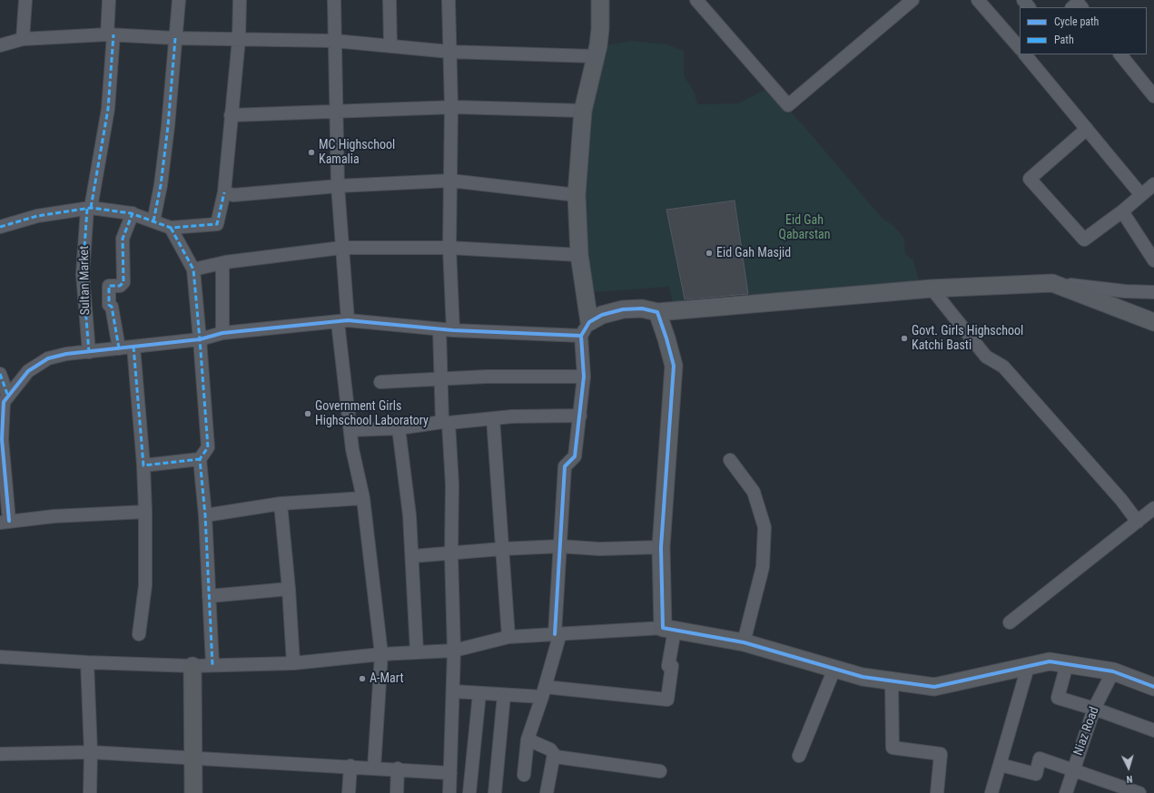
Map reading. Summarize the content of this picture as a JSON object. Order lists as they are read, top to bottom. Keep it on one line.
{"streets":{"street":["Sultan Market","Niaz Road"]},"parks":["Eid Gah Qabarstan"],"places":["MC Highschool Kamalia","Eid Gah Masjid","Govt. Girls Highschool Katchi Basti","Government Girls Highschool Laboratory","A-Mart"],"legend":["Cycle path","Path"],"north":"bottom"}
